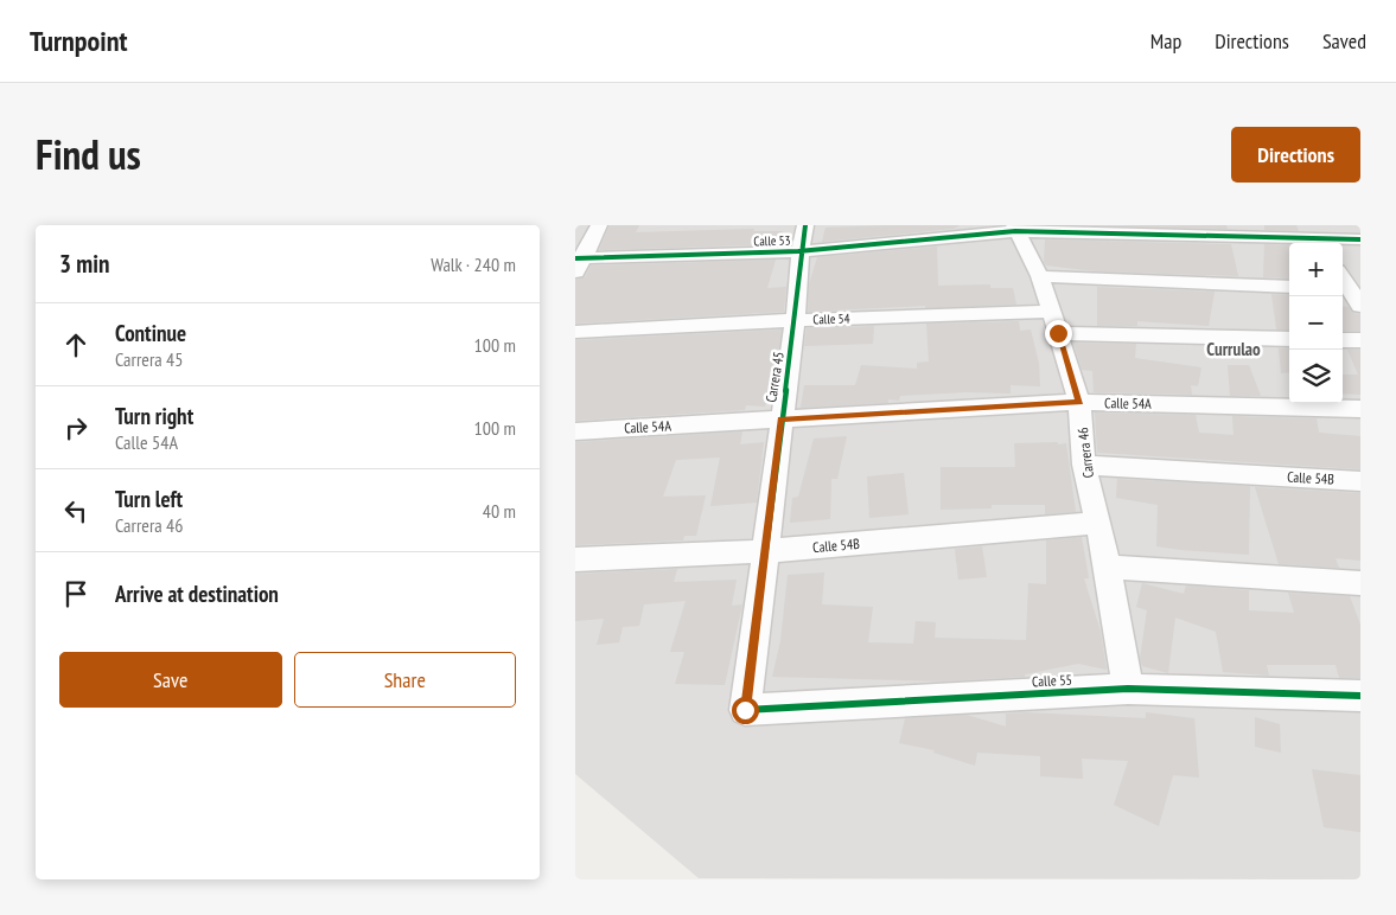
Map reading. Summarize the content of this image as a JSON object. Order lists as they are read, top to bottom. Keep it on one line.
{"streets":{"street":["Calle 53","Calle 54","Carrera 45","Calle 54A","Carrera 46","Calle 54B","Calle 55"]},"crossings":[["Calle 53","Carrera 45"],["Calle 53","Carrera 46"],["Calle 54","Carrera 45"],["Calle 54","Carrera 46"],["Carrera 45","Calle 54A"],["Carrera 45","Calle 54B"],["Carrera 45","Calle 55"],["Calle 54A","Carrera 46"],["Carrera 46","Calle 54B"],["Carrera 46","Calle 55"]],"districts":["Currulao"],"page":{"header":"Turnpoint","nav":["Map","Directions","Saved"],"title":"Find us","buttons":["Directions",["Save","Share"]],"heading":["3 min","Walk · 240 m"],"map_buttons":["+","−"],"list":[["Continue","Carrera 45","100 m"],["Turn right","Calle 54A","100 m"],["Turn left","Carrera 46","40 m"],"Arrive at destination"]}}
